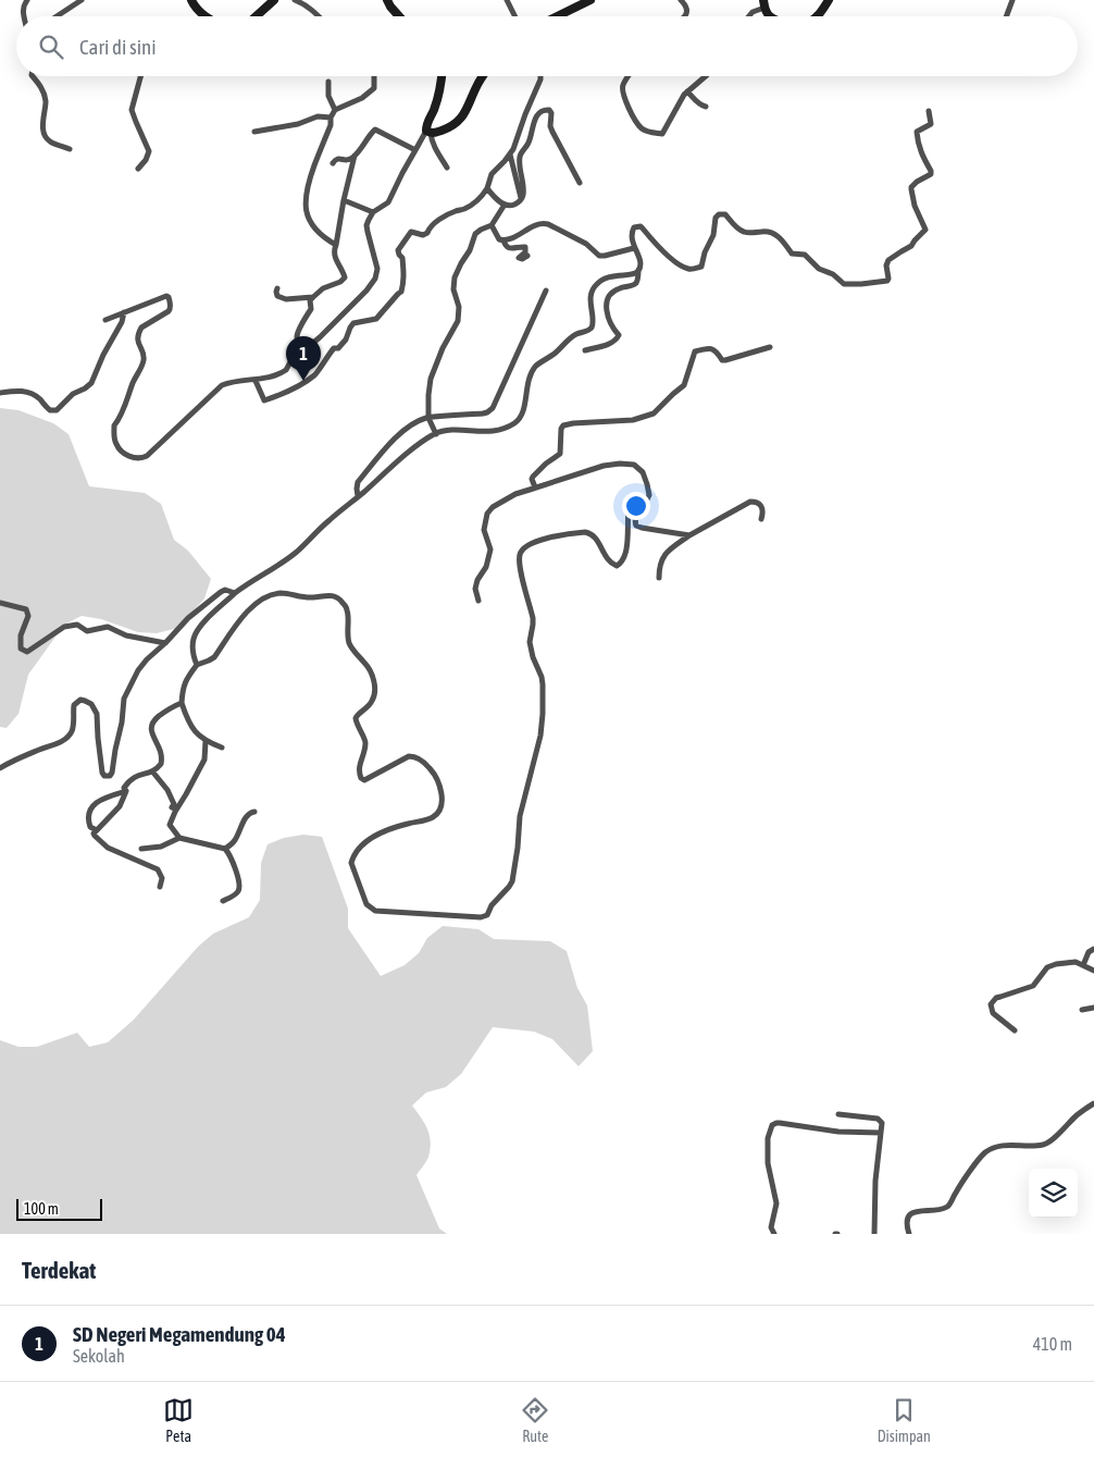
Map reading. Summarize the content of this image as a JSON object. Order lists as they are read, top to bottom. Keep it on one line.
{"scale_bar":"100 m","page":{"search":"Cari di sini","pins":"1","scale":"100 m","heading":"Terdekat","list":[{"mark":"1","name":"SD Negeri Megamendung 04","note":"Sekolah","value":"410 m"}],"nav":["Peta","Rute","Disimpan"]}}
